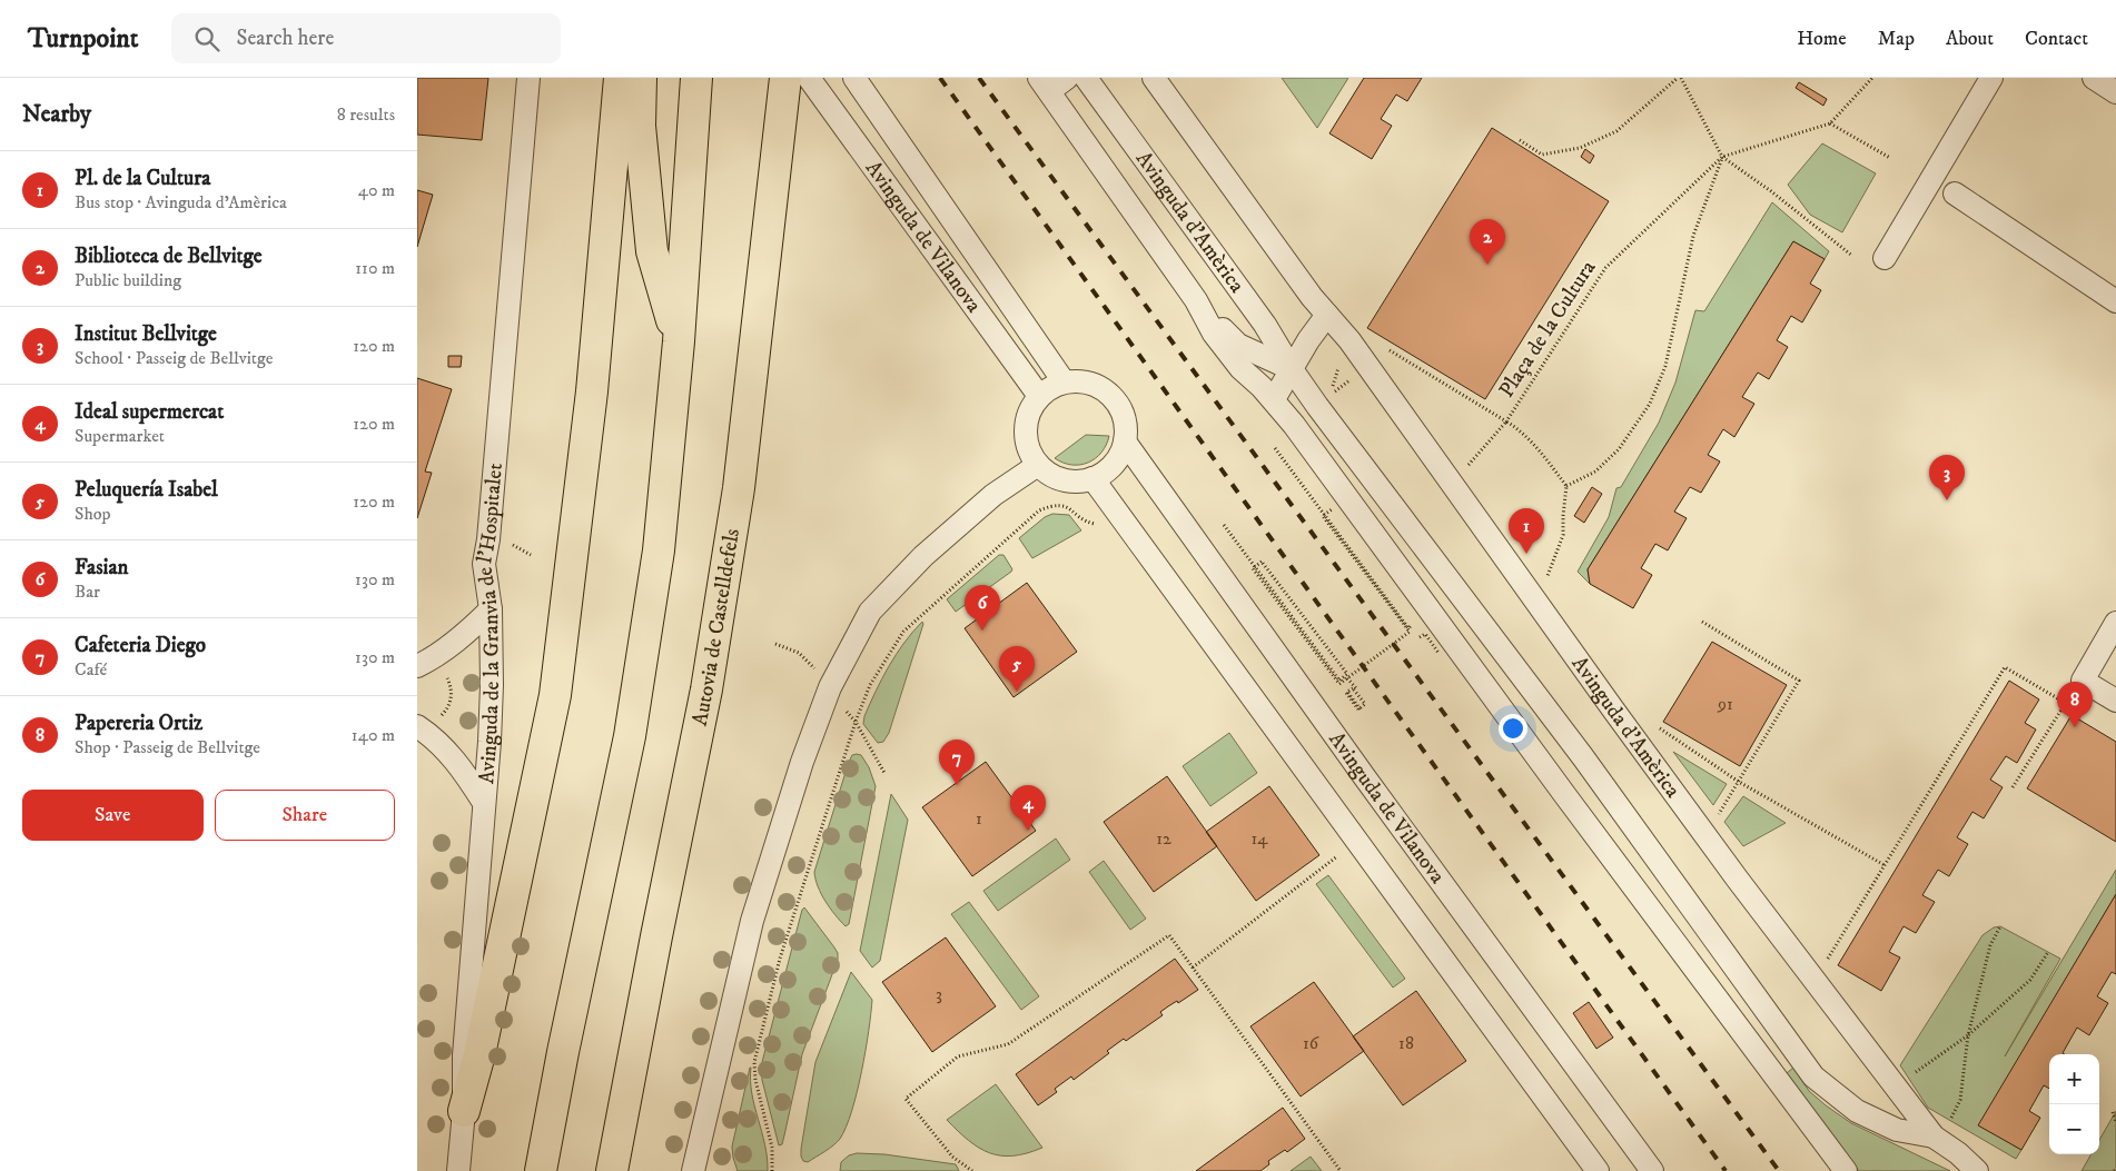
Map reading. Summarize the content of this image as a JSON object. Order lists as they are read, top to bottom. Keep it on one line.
{"streets":{"highway":["Autovia de Castelldefels"],"street":["Avinguda d'Amèrica","Avinguda de Vilanova","Avinguda de la Granvia de l'Hospitalet"],"path":["Plaça de la Cultura"]},"house_numbers":["91","1","12","14","3","16","18"],"page":{"header":"Turnpoint","search":"Search here","nav":["Home","Map","About","Contact"],"heading":["Nearby","8 results"],"list":[{"mark":"1","name":"Pl. de la Cultura","note":"Bus stop · Avinguda d'Amèrica","value":"40 m"},{"mark":"2","name":"Biblioteca de Bellvitge","note":"Public building","value":"110 m"},{"mark":"3","name":"Institut Bellvitge","note":"School · Passeig de Bellvitge","value":"120 m"},{"mark":"4","name":"Ideal supermercat","note":"Supermarket","value":"120 m"},{"mark":"5","name":"Peluquería Isabel","note":"Shop","value":"120 m"},{"mark":"6","name":"Fasian","note":"Bar","value":"130 m"},{"mark":"7","name":"Cafeteria Diego","note":"Café","value":"130 m"},{"mark":"8","name":"Papereria Ortiz","note":"Shop · Passeig de Bellvitge","value":"140 m"}],"pins":["2","3","1","6","5","8","7","4"],"buttons":["Save","Share"],"map_buttons":["+","−"]}}
